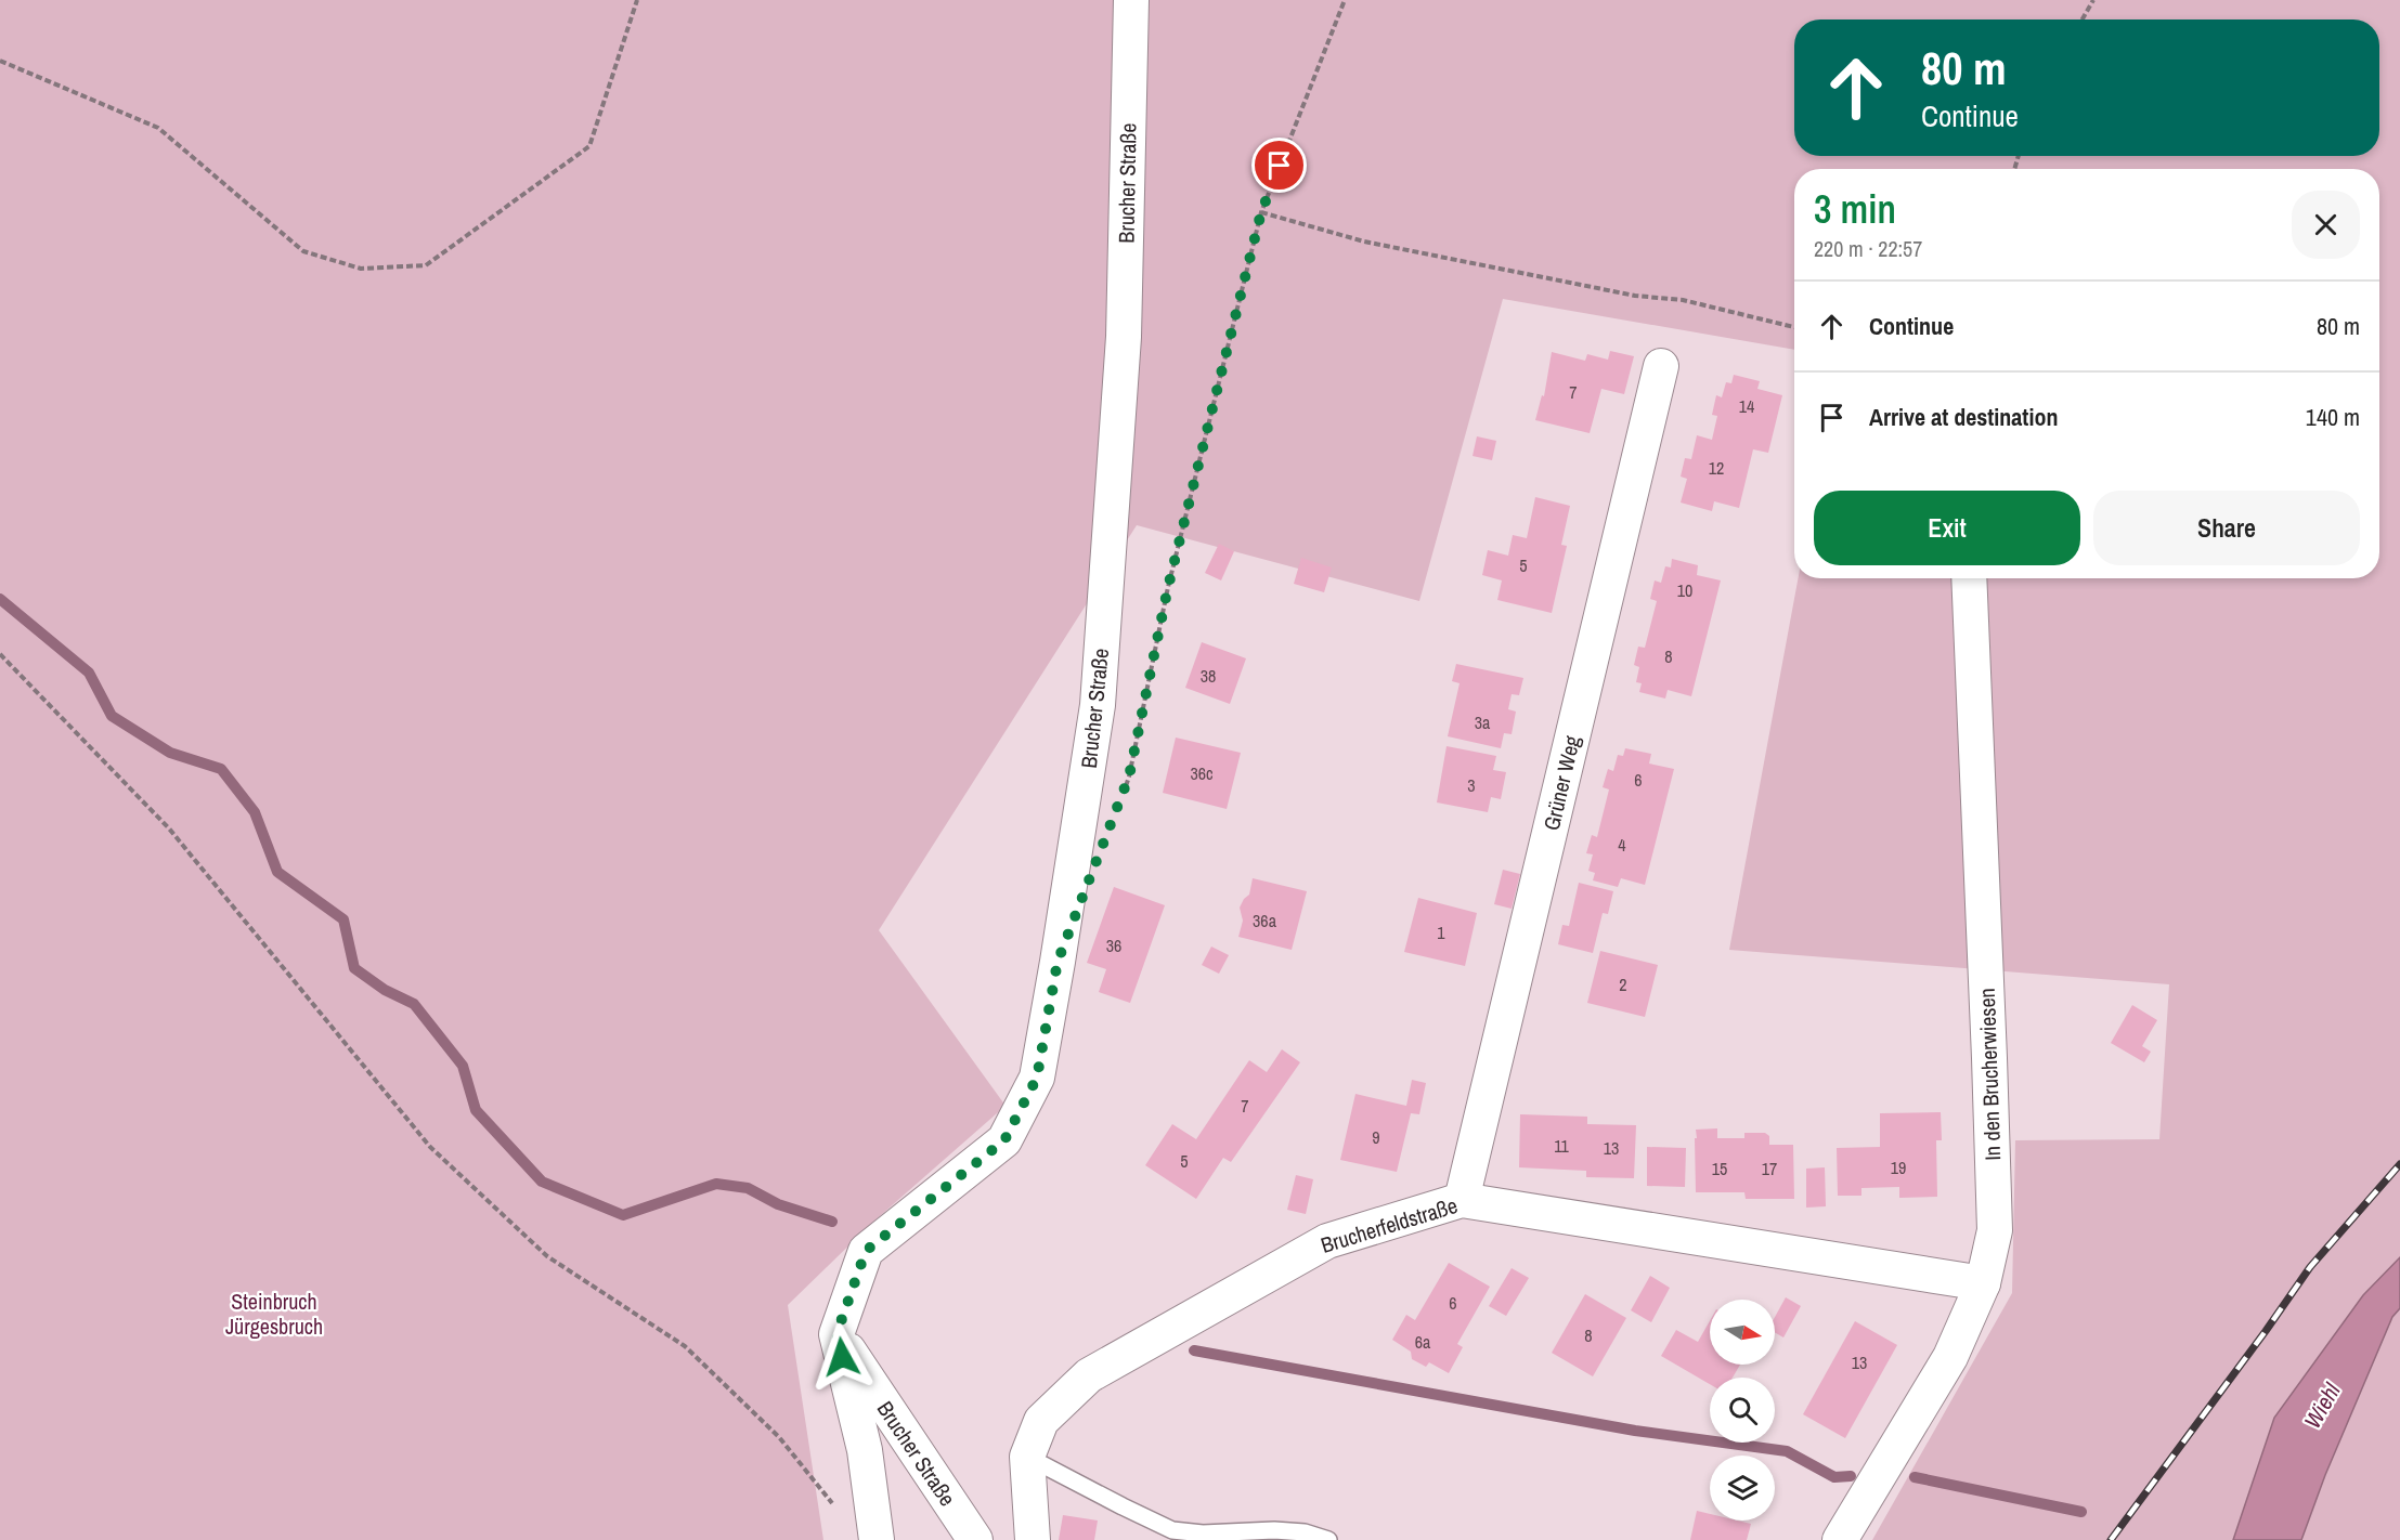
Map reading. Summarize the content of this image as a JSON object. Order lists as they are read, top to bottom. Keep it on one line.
{"streets":{"street":["Brucher Straße","Grüner Weg","In den Brucherwiesen","Brucherfeldstraße"]},"crossings":[["Grüner Weg","Brucherfeldstraße"],["In den Brucherwiesen","Brucherfeldstraße"]],"water":["Wiehl"],"parks":["Steinbruch Jürgesbruch"],"house_numbers":["7","14","12","5","10","8","38","3a","36c","6","3","4","36a","1","36","2","7","9","11","13","5","19","15","17","6","8","6a","13"],"north":"right","page":{"turn":["80 m","Continue"],"heading":["3 min","220 m · 22:57"],"list":[{"name":"Continue","value":"80 m"},{"name":"Arrive at destination","value":"140 m"}],"buttons":["Exit","Share"]}}
